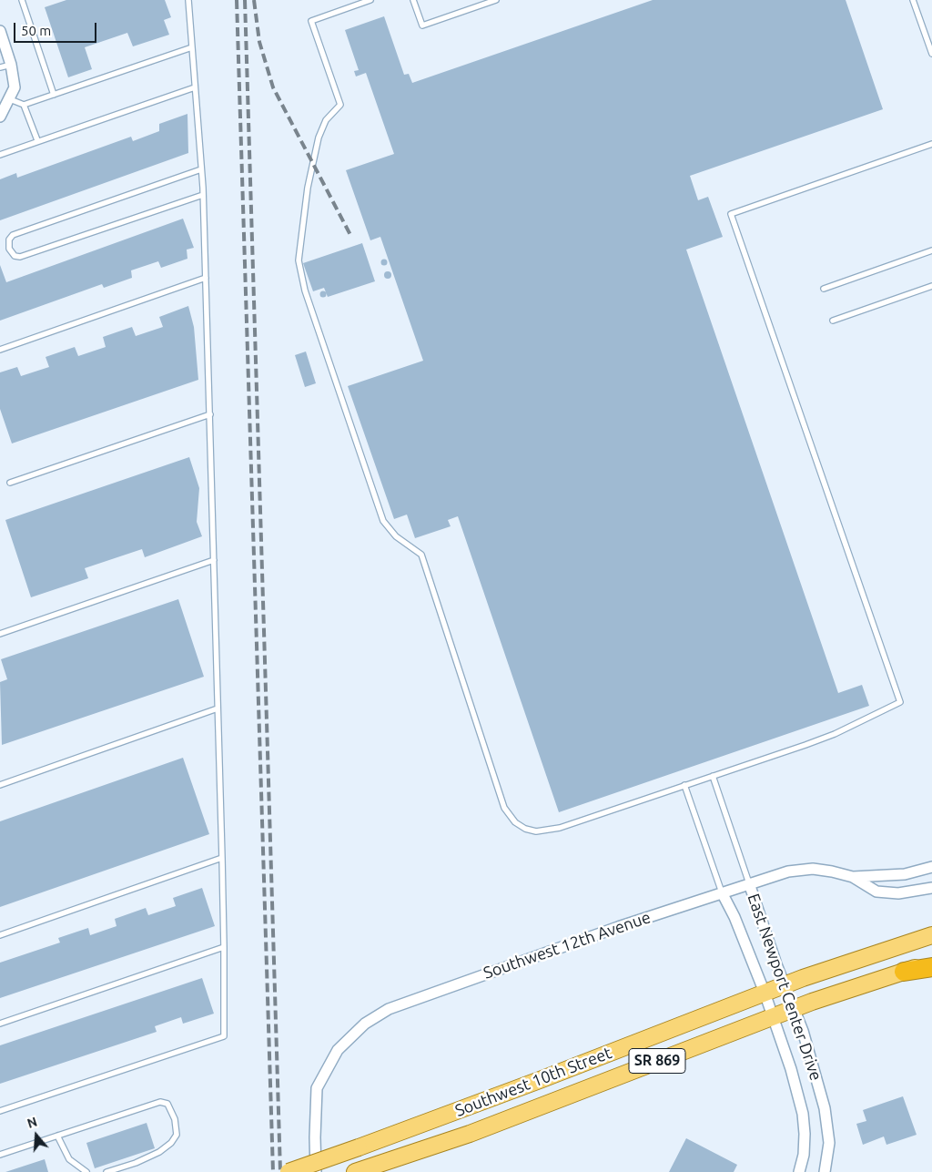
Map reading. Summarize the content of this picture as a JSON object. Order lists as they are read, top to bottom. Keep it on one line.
{"streets":{"main road":["SR 869","Southwest 10th Street"],"street":["Southwest 12th Avenue","East Newport Center Drive"]},"crossings":[["Southwest 12th Avenue","East Newport Center Drive"],["East Newport Center Drive","Southwest 10th Street"]],"scale_bar":"50 m","north":"top"}
